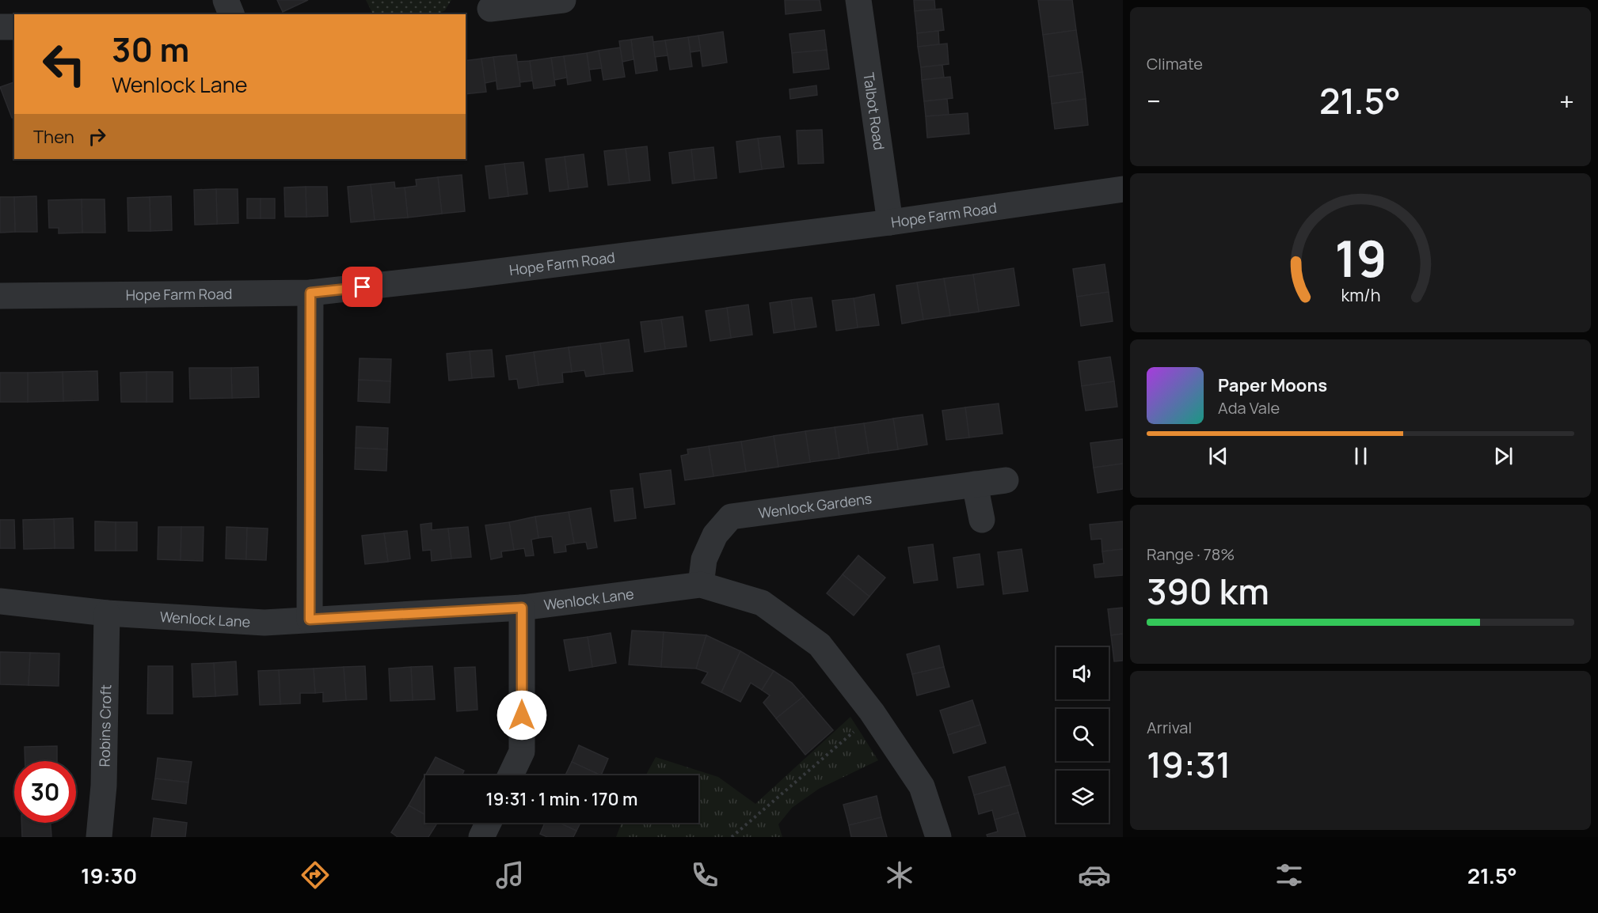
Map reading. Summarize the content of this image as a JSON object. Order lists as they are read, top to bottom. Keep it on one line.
{"streets":{"street":["Talbot Road","Hope Farm Road","Wenlock Gardens","Wenlock Lane","Robins Croft"]},"crossings":[["Talbot Road","Hope Farm Road"],["Wenlock Gardens","Wenlock Lane"],["Wenlock Lane","Robins Croft"]],"page":{"tile":["Climate",["Range · 78%","390 km"],["Arrival","19:31"]],"turn":["30 m","Wenlock Lane"],"heat":["−","21.5°","+"],"then":"Then","song":["Paper Moons","Ada Vale"],"limit":"30","trip":"19:31 · 1 min · 170 m","tabs":["19:30","21.5°"],"gauge":["19","km/h"]}}
